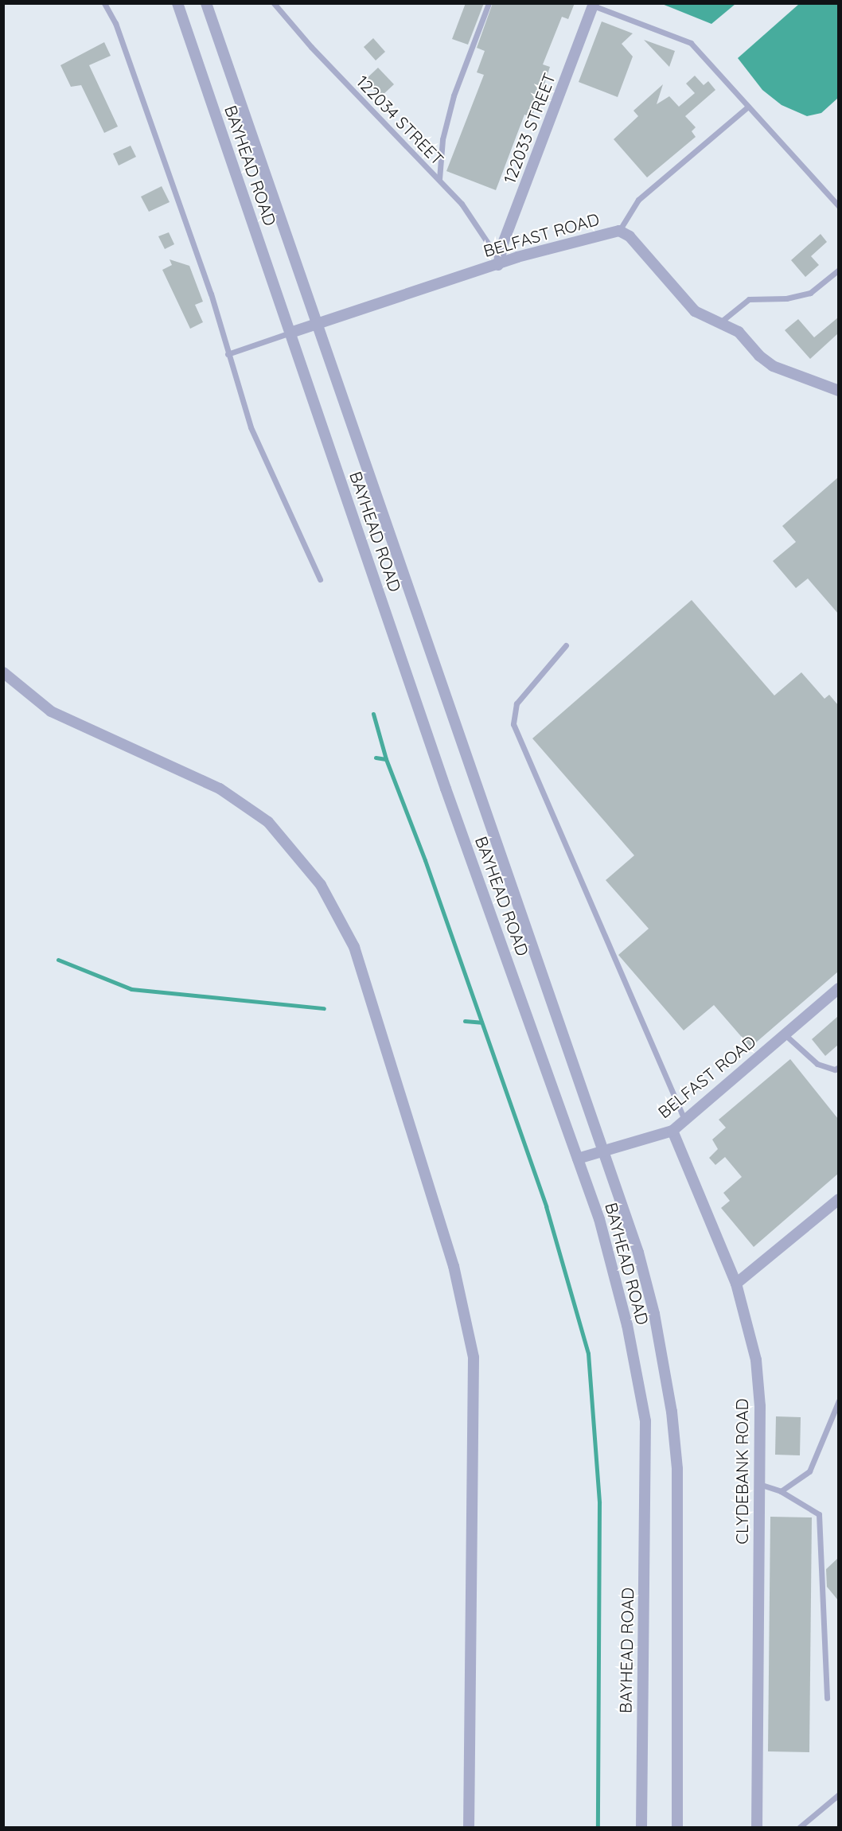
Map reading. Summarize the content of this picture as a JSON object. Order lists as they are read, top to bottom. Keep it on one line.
{"streets":{"street":["122033 STREET","BAYHEAD ROAD","BELFAST ROAD","CLYDEBANK ROAD"],"lane":["122034 STREET"]},"crossings":[["122034 STREET","122033 STREET"],["122034 STREET","BELFAST ROAD"],["122033 STREET","BELFAST ROAD"],["BAYHEAD ROAD","BELFAST ROAD"],["BELFAST ROAD","CLYDEBANK ROAD"]]}
